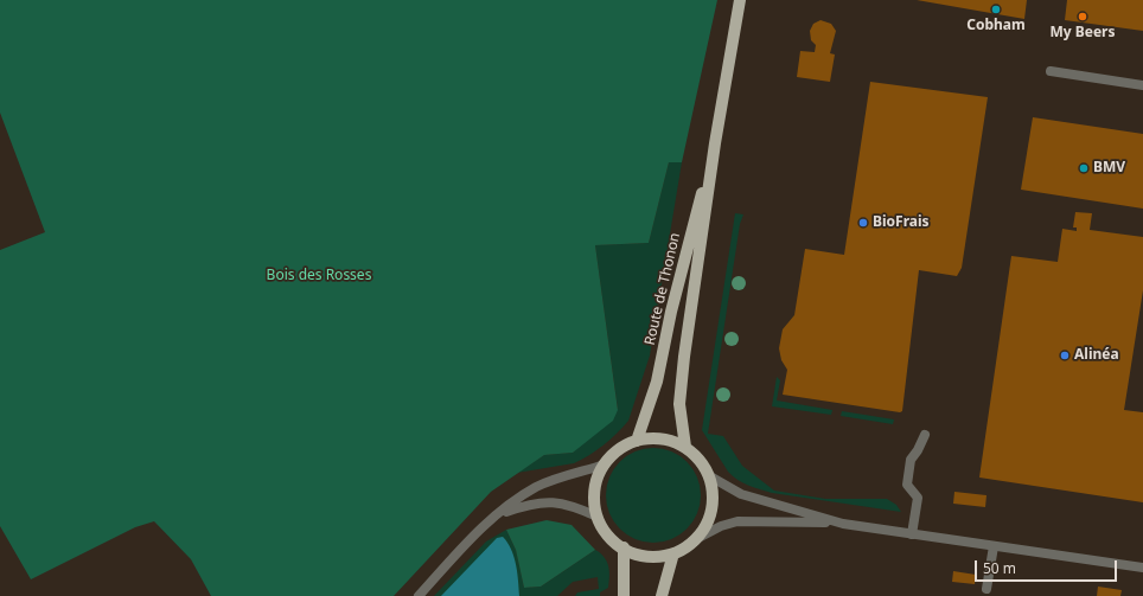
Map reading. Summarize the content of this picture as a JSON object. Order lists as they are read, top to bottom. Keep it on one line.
{"streets":{"main road":["Route de Thonon"]},"parks":["Bois des Rosses"],"places":["Cobham","My Beers","BMV","BioFrais","Alinéa"],"scale_bar":"50 m"}
